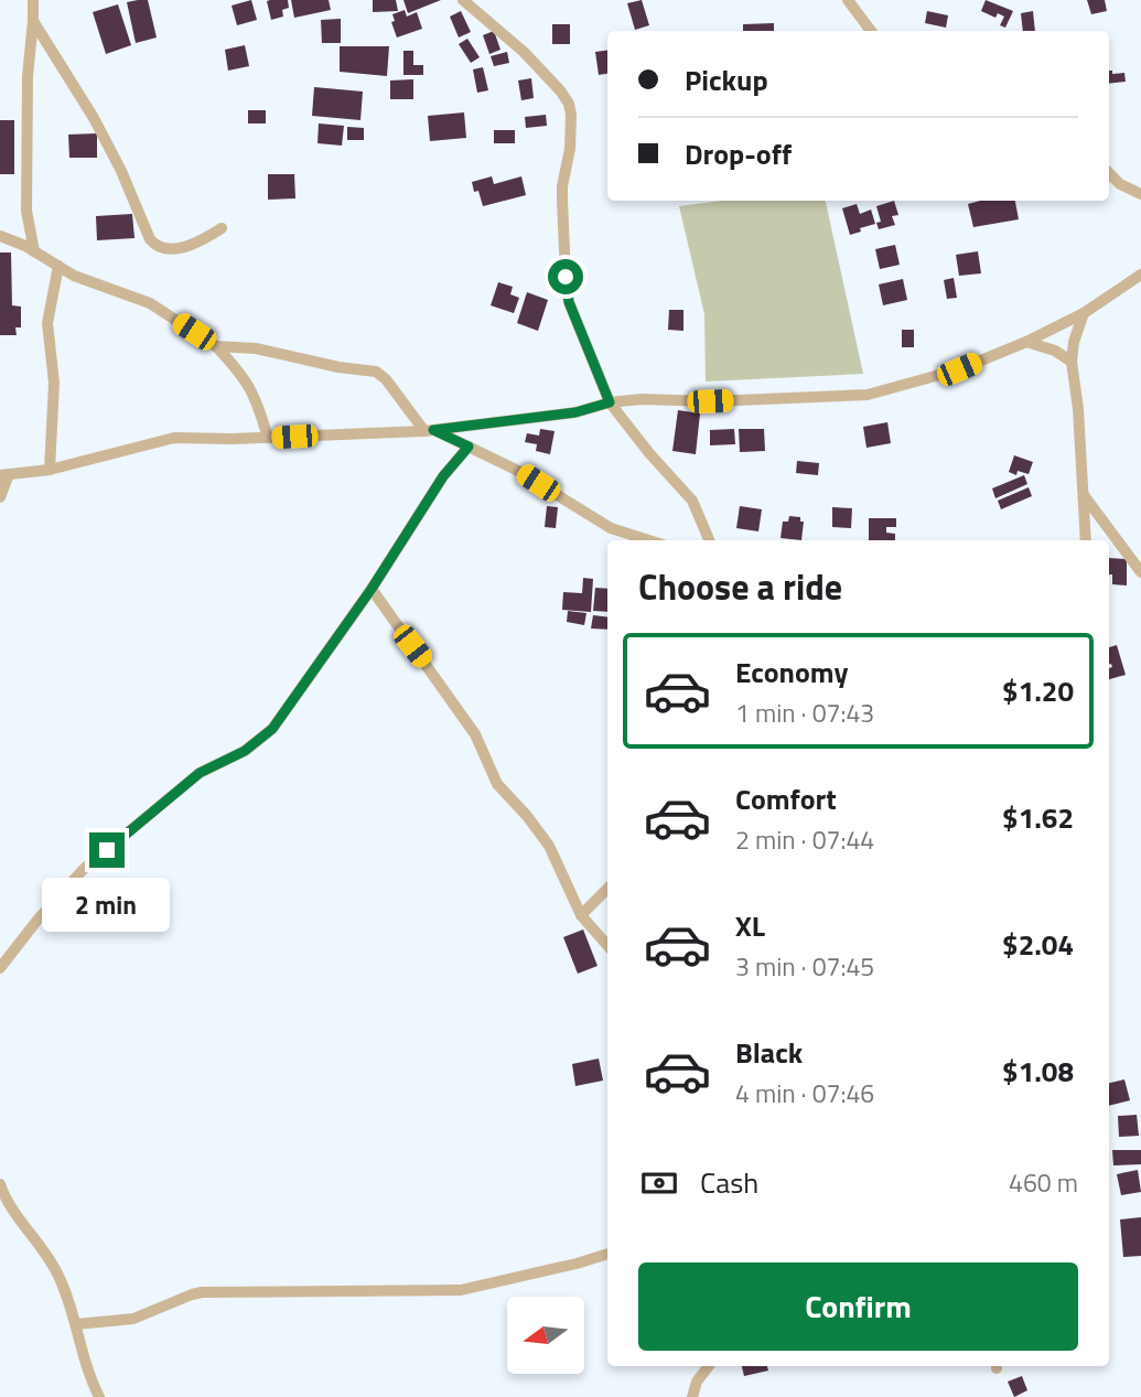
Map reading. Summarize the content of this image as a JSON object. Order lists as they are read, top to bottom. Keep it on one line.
{"north":"left","page":{"banner":["Pickup","Drop-off"],"heading":"Choose a ride","list":[{"name":"Economy","note":"1 min · 07:43","value":"$1.20"},{"name":"Comfort","note":"2 min · 07:44","value":"$1.62"},{"name":"XL","note":"3 min · 07:45","value":"$2.04"},{"name":"Black","note":"4 min · 07:46","value":"$1.08"}],"bubble":"2 min","pay":["Cash","460 m"],"buttons":"Confirm"}}
